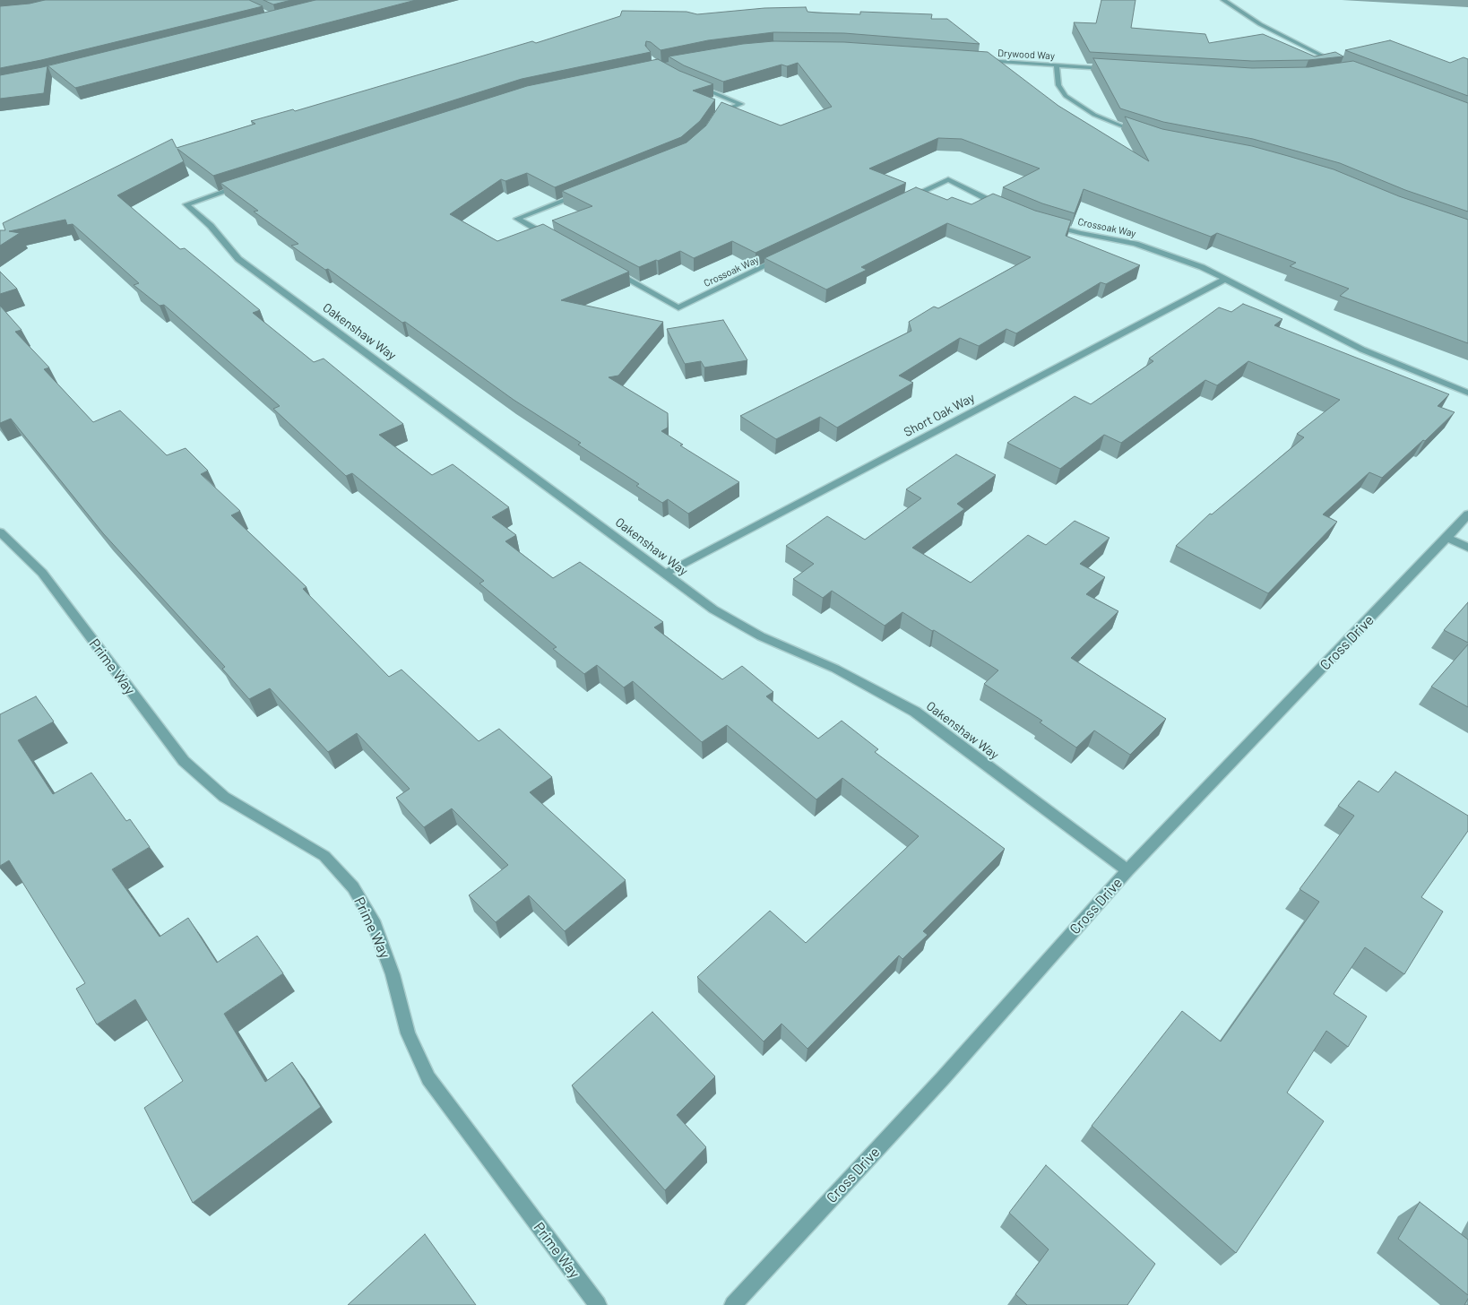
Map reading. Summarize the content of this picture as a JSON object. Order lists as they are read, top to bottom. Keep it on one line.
{"streets":{"street":["Drywood Way","Crossoak Way","Oakenshaw Way","Short Oak Way","Cross Drive","Prime Way"]},"crossings":[["Crossoak Way","Short Oak Way"],["Oakenshaw Way","Short Oak Way"],["Oakenshaw Way","Cross Drive"]]}
